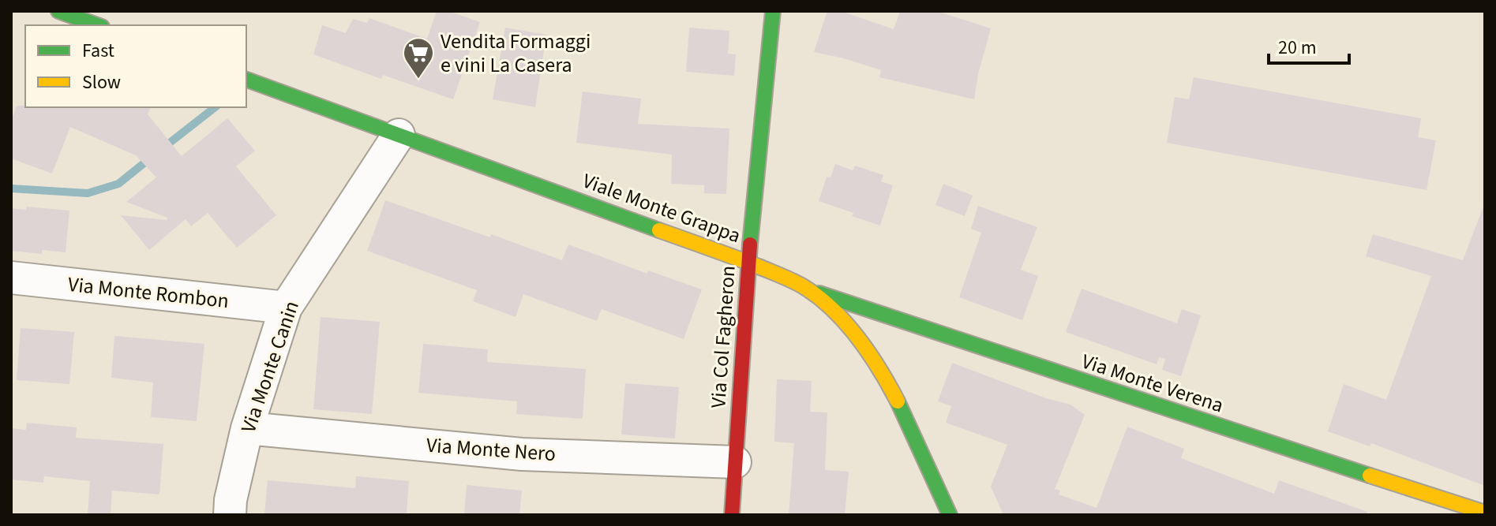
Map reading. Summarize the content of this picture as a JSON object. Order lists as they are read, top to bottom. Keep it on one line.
{"streets":{"street":["Viale Monte Grappa","Via Monte Rombon","Via Col Fagheron","Via Monte Canin","Via Monte Verena","Via Monte Nero"]},"crossings":[["Viale Monte Grappa","Via Col Fagheron"],["Viale Monte Grappa","Via Monte Canin"],["Viale Monte Grappa","Via Monte Verena"],["Via Monte Rombon","Via Monte Canin"],["Via Col Fagheron","Via Monte Nero"],["Via Monte Canin","Via Monte Nero"]],"places":{"supermarket":["Vendita Formaggi e vini La Casera"]},"legend":["Fast","Slow"],"scale_bar":"20 m"}
